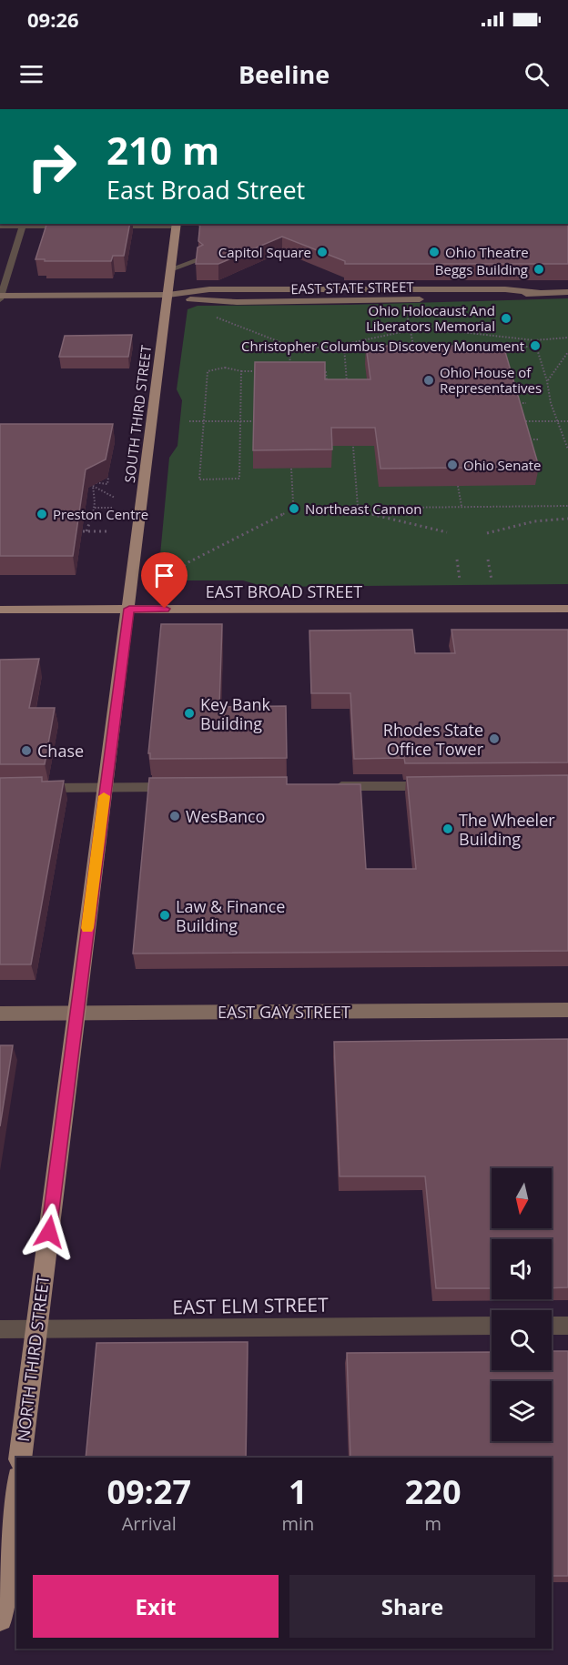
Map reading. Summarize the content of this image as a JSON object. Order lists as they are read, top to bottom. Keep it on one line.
{"streets":{"main road":["SOUTH THIRD STREET","EAST BROAD STREET","NORTH THIRD STREET"],"street":["EAST STATE STREET","EAST GAY STREET"],"lane":["EAST ELM STREET"]},"crossings":[["EAST STATE STREET","SOUTH THIRD STREET"],["SOUTH THIRD STREET","EAST BROAD STREET"],["SOUTH THIRD STREET","NORTH THIRD STREET"],["EAST BROAD STREET","NORTH THIRD STREET"],["EAST GAY STREET","NORTH THIRD STREET"],["EAST ELM STREET","NORTH THIRD STREET"]],"places":["Capitol Square","Ohio Theatre","Beggs Building","Ohio Holocaust And Liberators Memorial","Christopher Columbus Discovery Monument","Ohio House of Representatives","Ohio Senate","Northeast Cannon","Preston Centre","Key Bank Building","Rhodes State Office Tower","Chase","WesBanco","The Wheeler Building","Law & Finance Building"],"north":"bottom","page":{"status":"09:26","header":"Beeline","turn":["210 m","East Broad Street"],"eta":["09:27","Arrival","1","min","220","m"],"buttons":["Exit","Share"]}}
